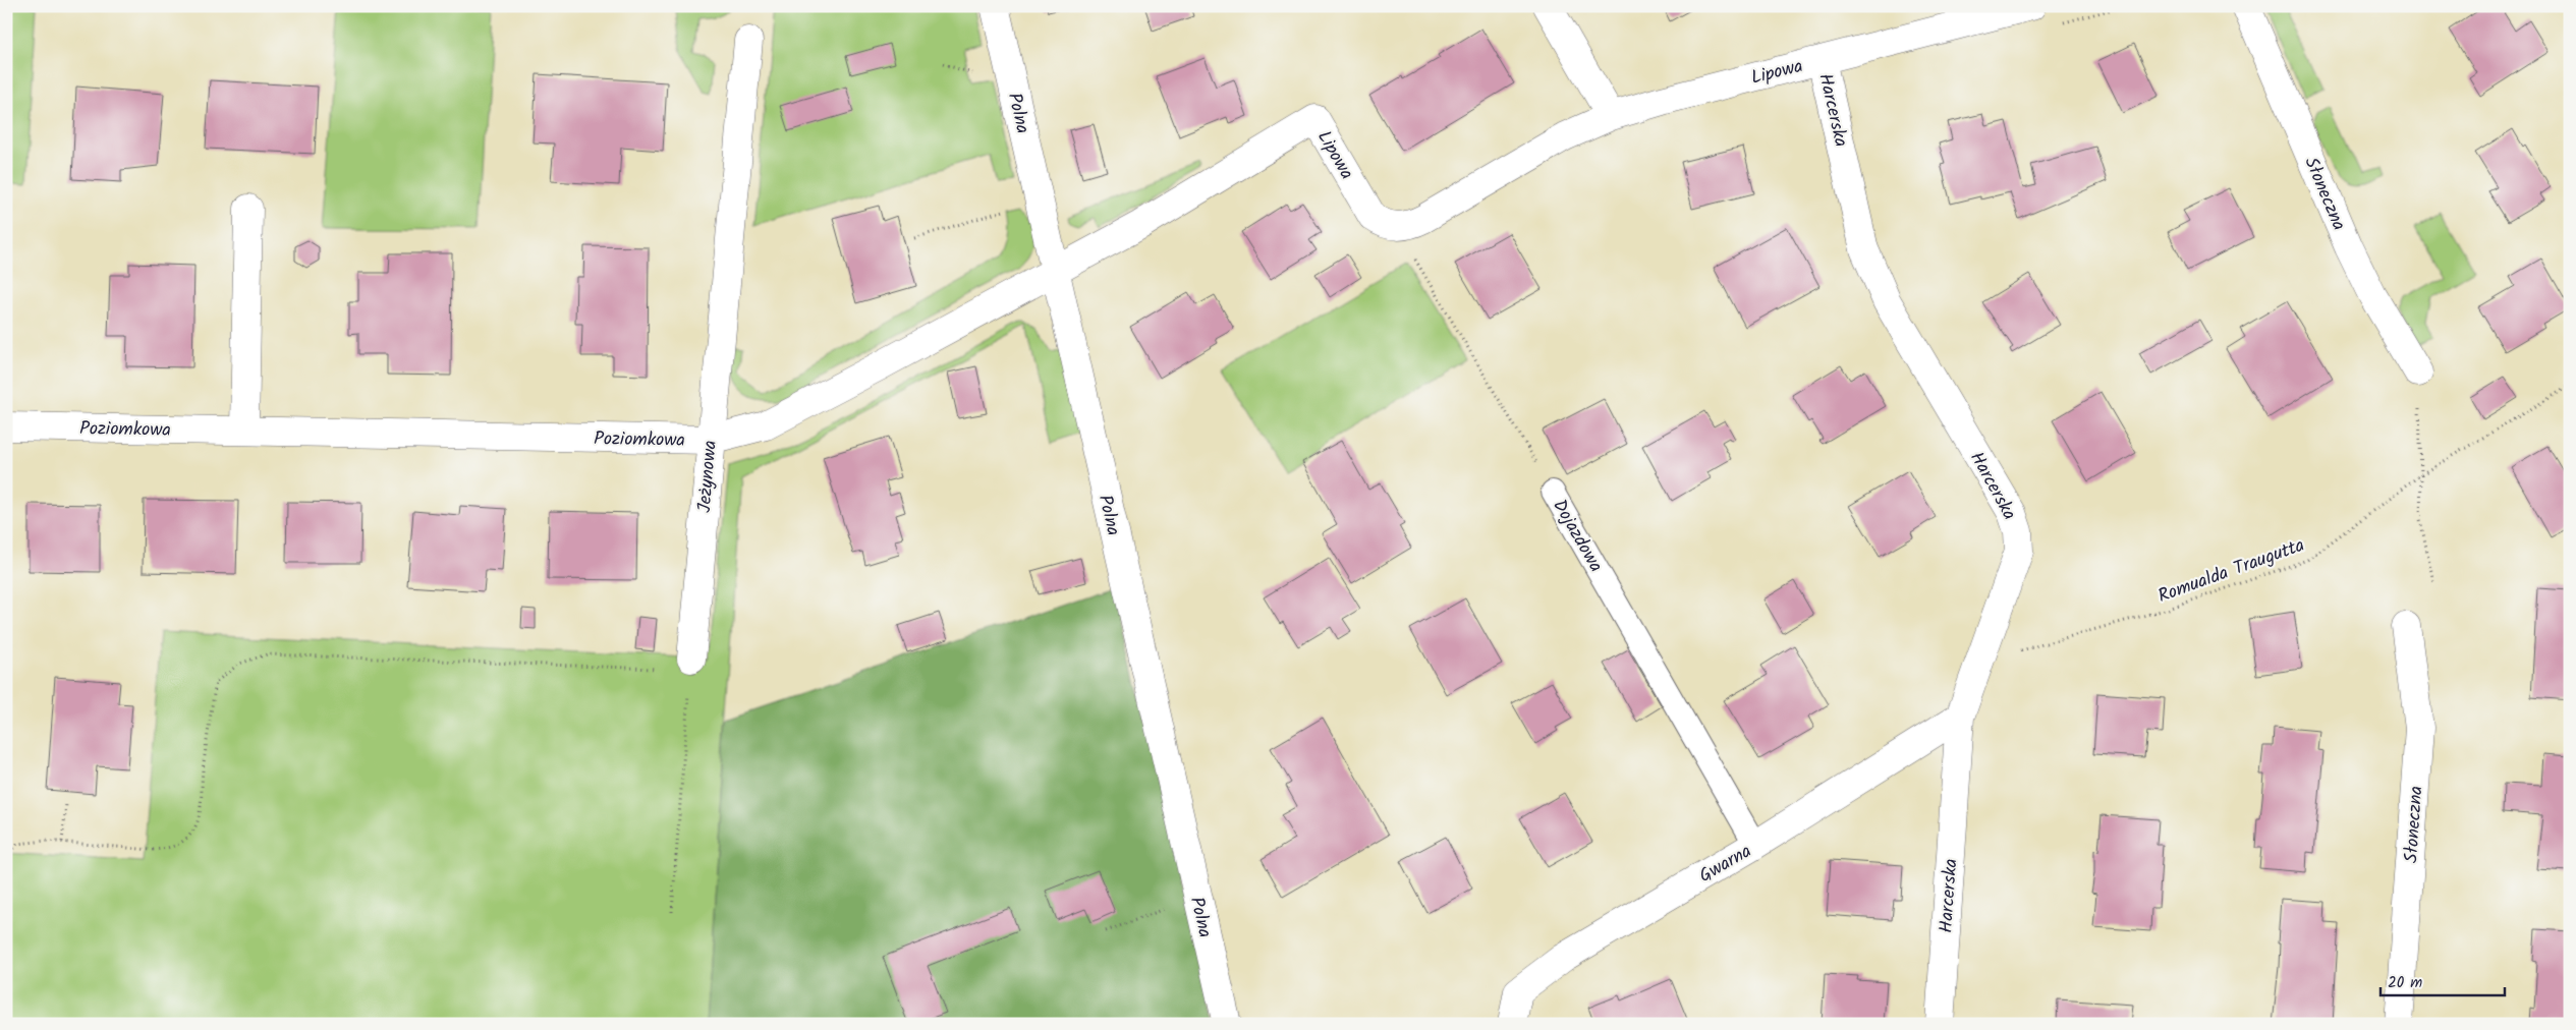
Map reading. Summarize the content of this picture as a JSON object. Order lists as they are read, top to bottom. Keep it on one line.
{"streets":{"street":["Lipowa","Harcerska","Polna","Słoneczna","Poziomkowa","Jeżynowa","Gwarna"],"lane":["Dojazdowa"],"path":["Romualda Traugutta"]},"crossings":[["Lipowa","Harcerska"],["Lipowa","Polna"],["Lipowa","Poziomkowa"],["Lipowa","Dojazdowa"],["Harcerska","Romualda Traugutta"],["Harcerska","Gwarna"],["Polna","Poziomkowa"],["Poziomkowa","Jeżynowa"],["Dojazdowa","Gwarna"]],"scale_bar":"20 m"}
